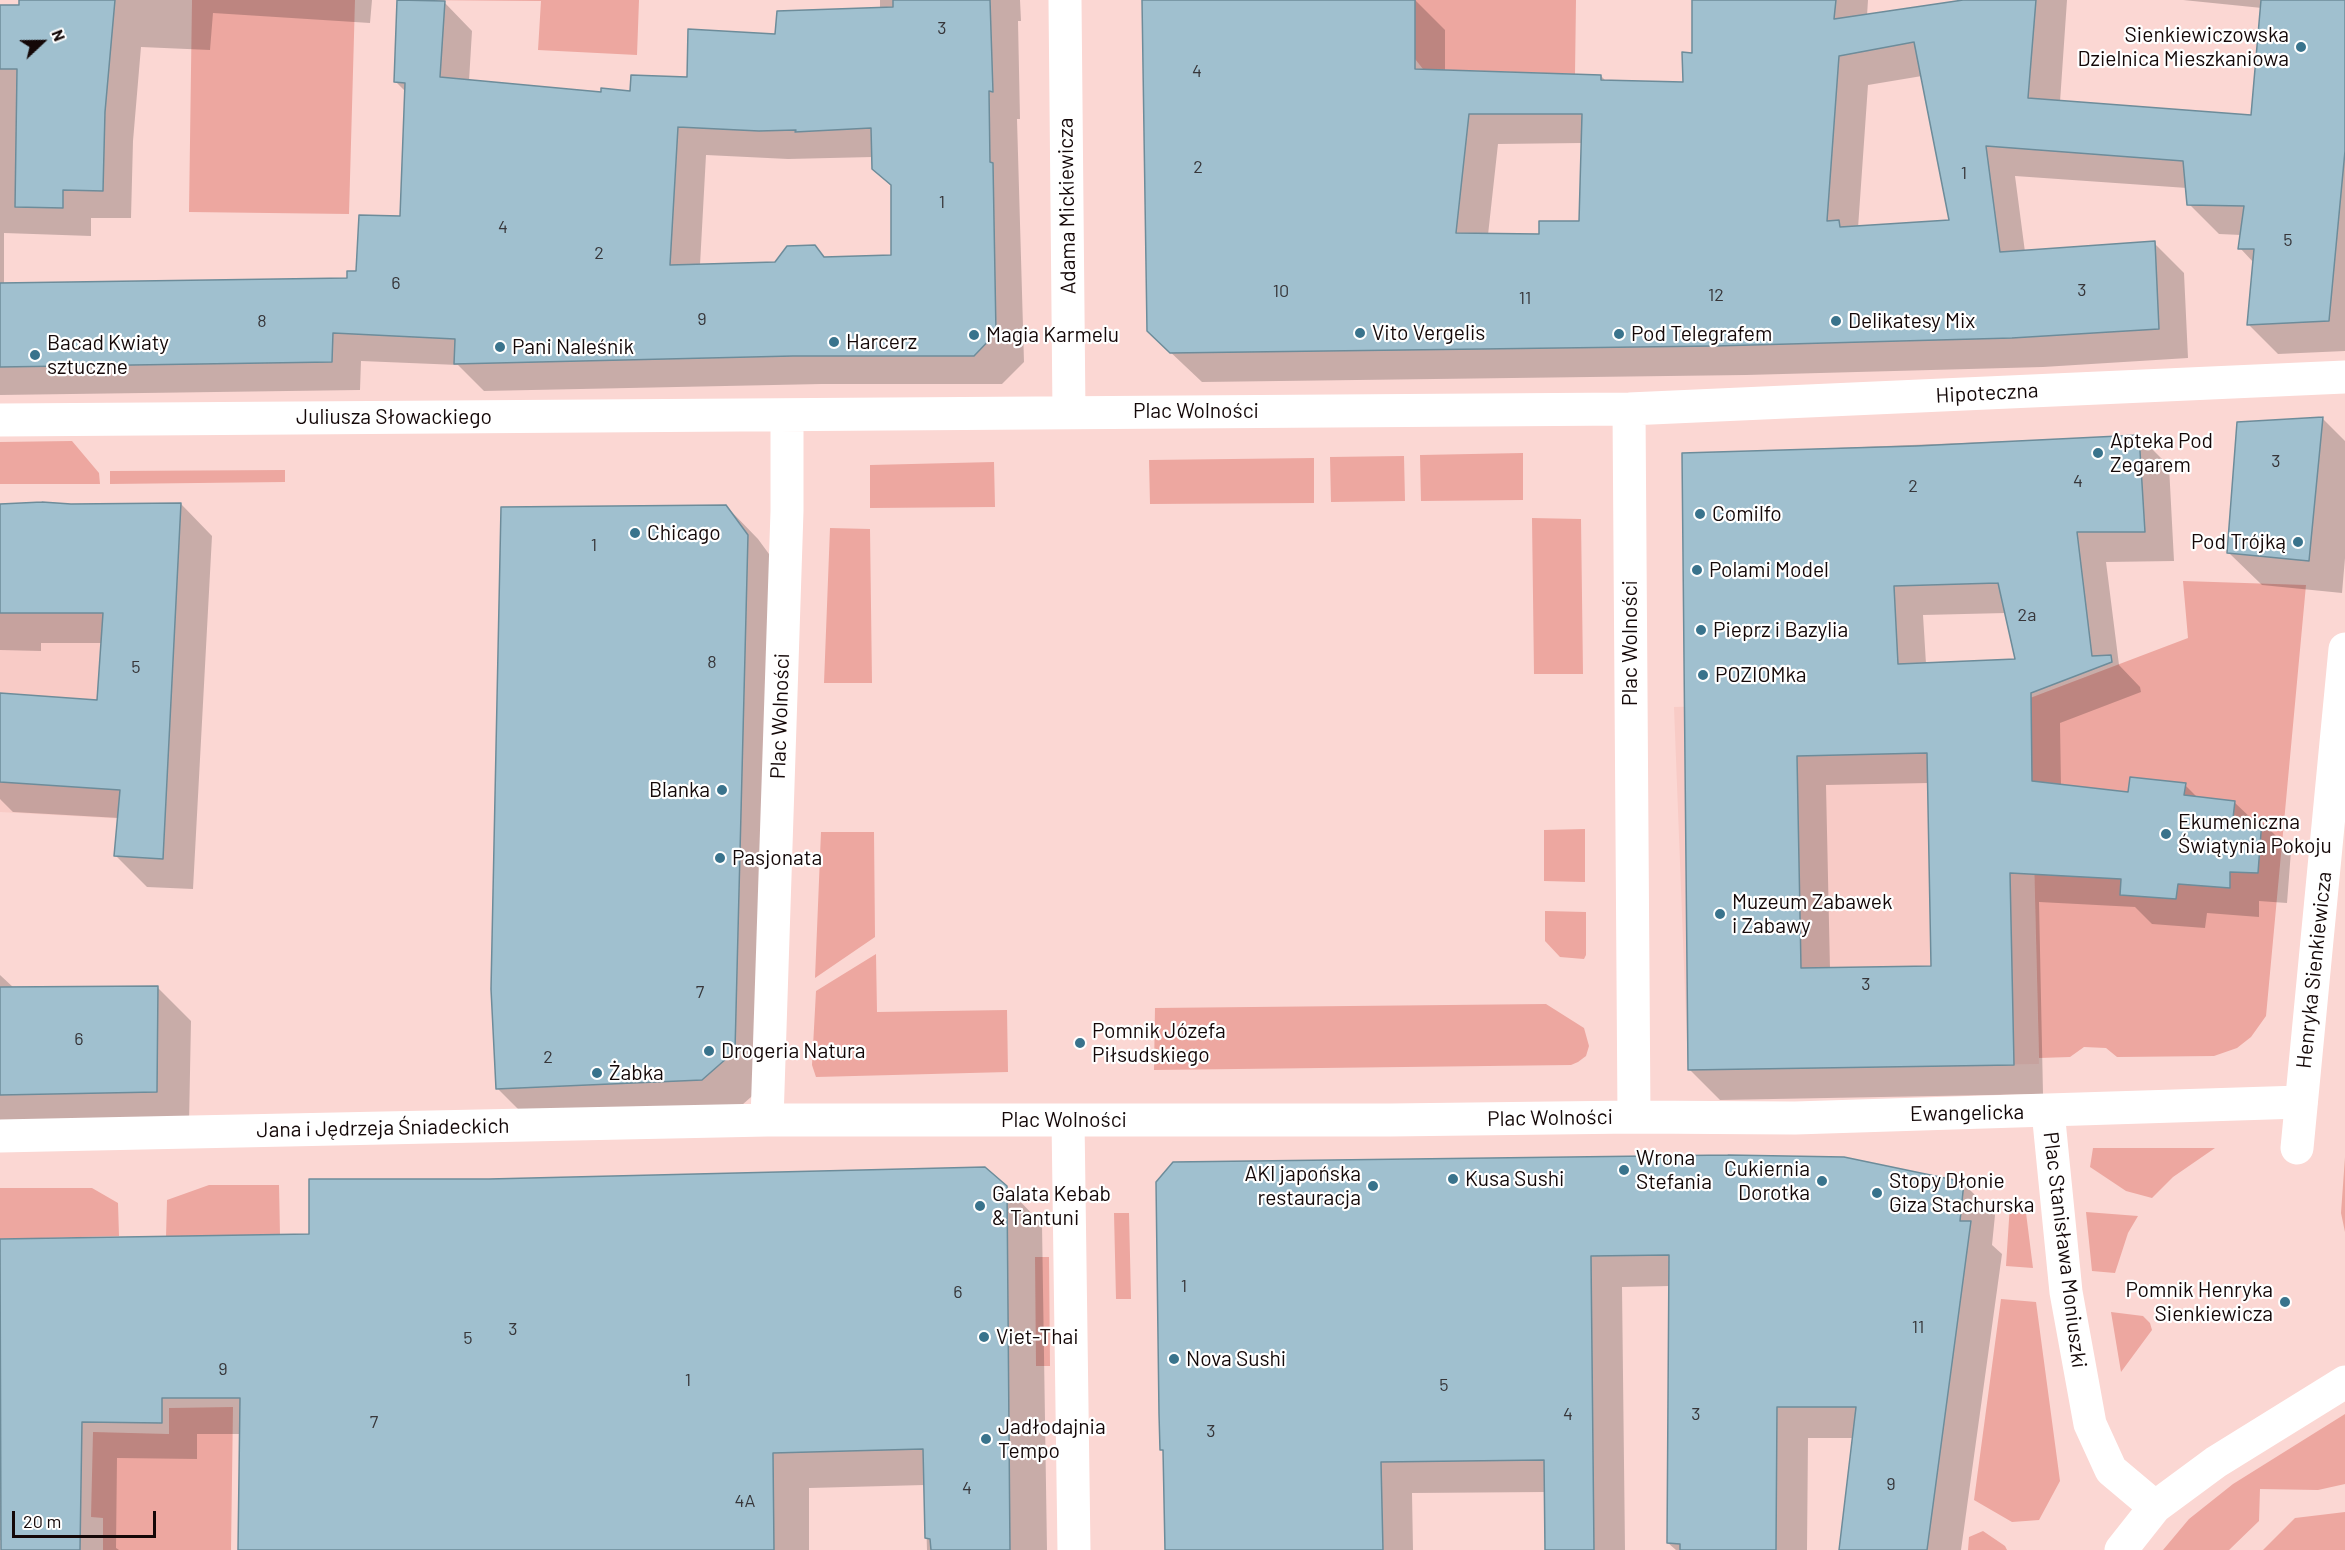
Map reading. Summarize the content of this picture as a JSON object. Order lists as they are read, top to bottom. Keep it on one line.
{"streets":{"street":["Adama Mickiewicza","Hipoteczna","Plac Wolności","Juliusza Słowackiego","Henryka Sienkiewicza","Ewangelicka","Jana i Jędrzeja Śniadeckich","Plac Stanisława Moniuszki"]},"crossings":[["Adama Mickiewicza","Plac Wolności"],["Hipoteczna","Plac Wolności"],["Plac Wolności","Juliusza Słowackiego"],["Plac Wolności","Ewangelicka"],["Plac Wolności","Jana i Jędrzeja Śniadeckich"],["Henryka Sienkiewicza","Ewangelicka"],["Ewangelicka","Plac Stanisława Moniuszki"]],"places":["Sienkiewiczowska Dzielnica Mieszkaniowa","Delikatesy Mix","Vito Vergelis","Pod Telegrafem","Magia Karmelu","Harcerz","Pani Naleśnik","Bacad Kwiaty sztuczne","Apteka Pod Zegarem","Comilfo","Chicago","Pod Trójką","Polami Model","Pieprz i Bazylia","POZIOMka","Blanka","Ekumeniczna Świątynia Pokoju","Pasjonata","Muzeum Zabawek i Zabawy","Pomnik Józefa Piłsudskiego","Drogeria Natura","Żabka","Wrona Stefania","Kusa Sushi","Cukiernia Dorotka","AKI japońska restauracja","Stopy Dłonie Giza Stachurska","Galata Kebab & Tantuni","Pomnik Henryka Sienkiewicza","Viet-Thai","Nova Sushi","Jadłodajnia Tempo"],"house_numbers":["3","4","2","1","1","4","5","2","6","3","10","12","11","9","8","3","4","2","1","2a","8","5","3","7","6","2","1","6","11","3","5","9","1","5","4","3","7","3","9","4","4A"],"scale_bar":"20 m","north":"right"}
